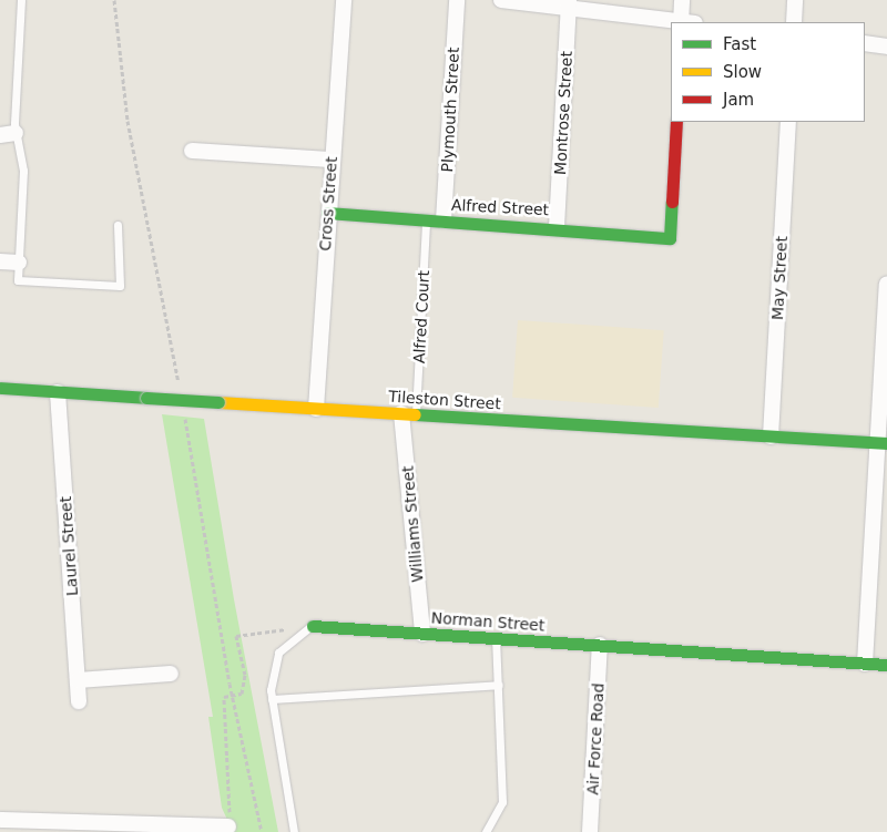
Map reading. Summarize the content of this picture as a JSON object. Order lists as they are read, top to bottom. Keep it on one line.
{"streets":{"street":["Plymouth Street","Montrose Street","Cross Street","Alfred Street","May Street","Tileston Street","Williams Street","Laurel Street","Norman Street","Air Force Road"],"lane":["Alfred Court"]},"crossings":[["Plymouth Street","Alfred Street"],["Montrose Street","Alfred Street"],["Cross Street","Alfred Street"],["Cross Street","Tileston Street"],["Alfred Street","Alfred Court"],["May Street","Tileston Street"],["Alfred Court","Tileston Street"],["Alfred Court","Williams Street"],["Tileston Street","Williams Street"],["Tileston Street","Laurel Street"],["Williams Street","Norman Street"],["Norman Street","Air Force Road"]],"legend":["Fast","Slow","Jam"]}
